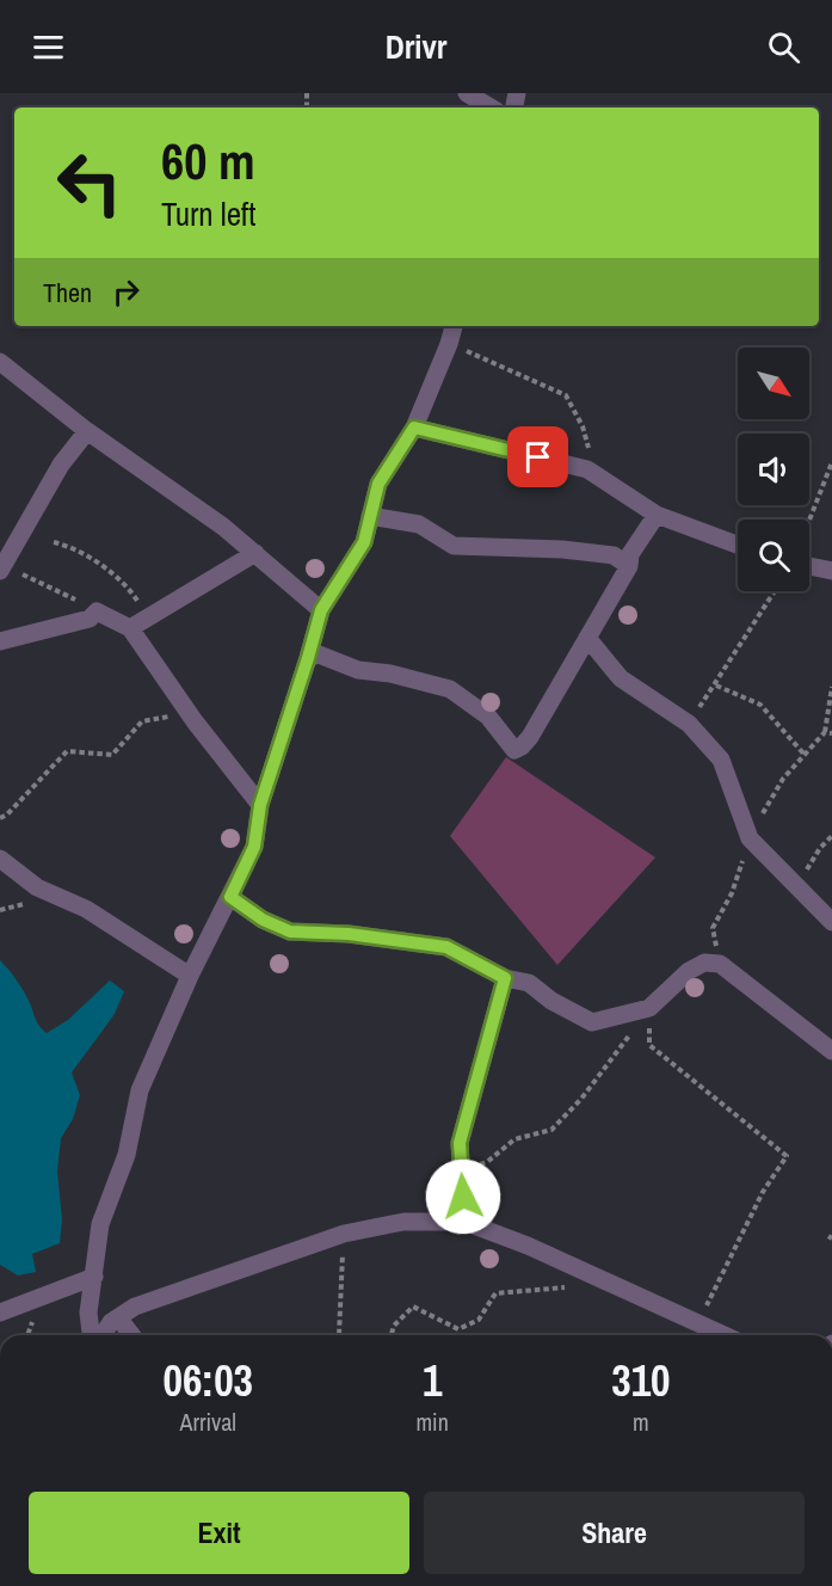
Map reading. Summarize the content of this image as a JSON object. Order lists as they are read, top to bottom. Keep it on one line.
{"north":"bottom right","page":{"header":"Drivr","turn":["60 m","Turn left"],"then":"Then","eta":["06:03","Arrival","1","min","310","m"],"buttons":["Exit","Share"]}}
